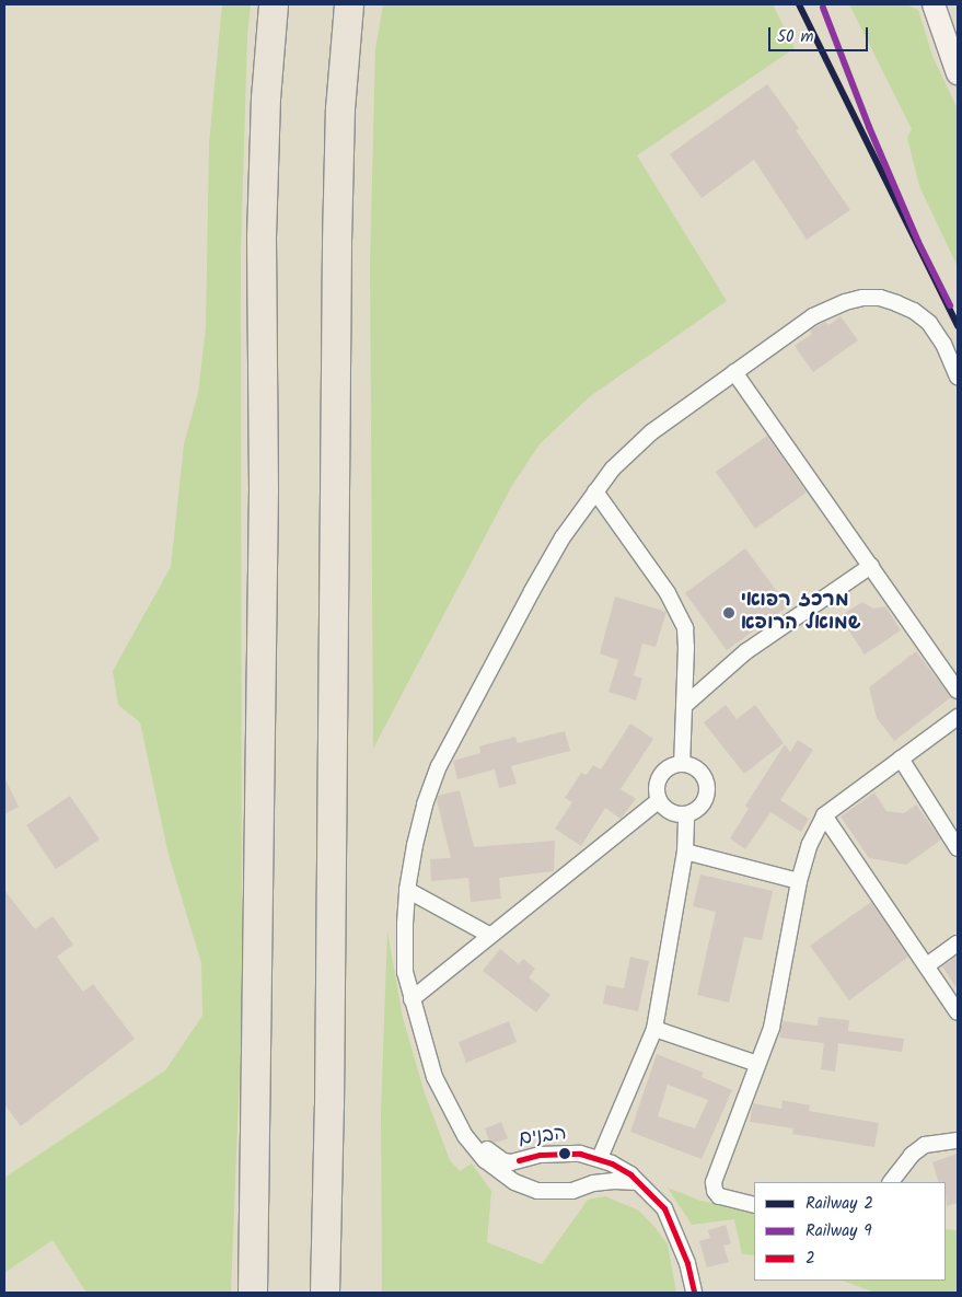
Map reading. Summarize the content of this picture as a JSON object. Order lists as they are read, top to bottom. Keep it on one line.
{"streets":{"street":["הבנים"]},"places":["מרכז רפואי שמואל הרופא"],"lines":["rail line 2","rail line 9","transit line 2"],"legend":["Railway 2","Railway 9","2"],"scale_bar":"50 m"}
